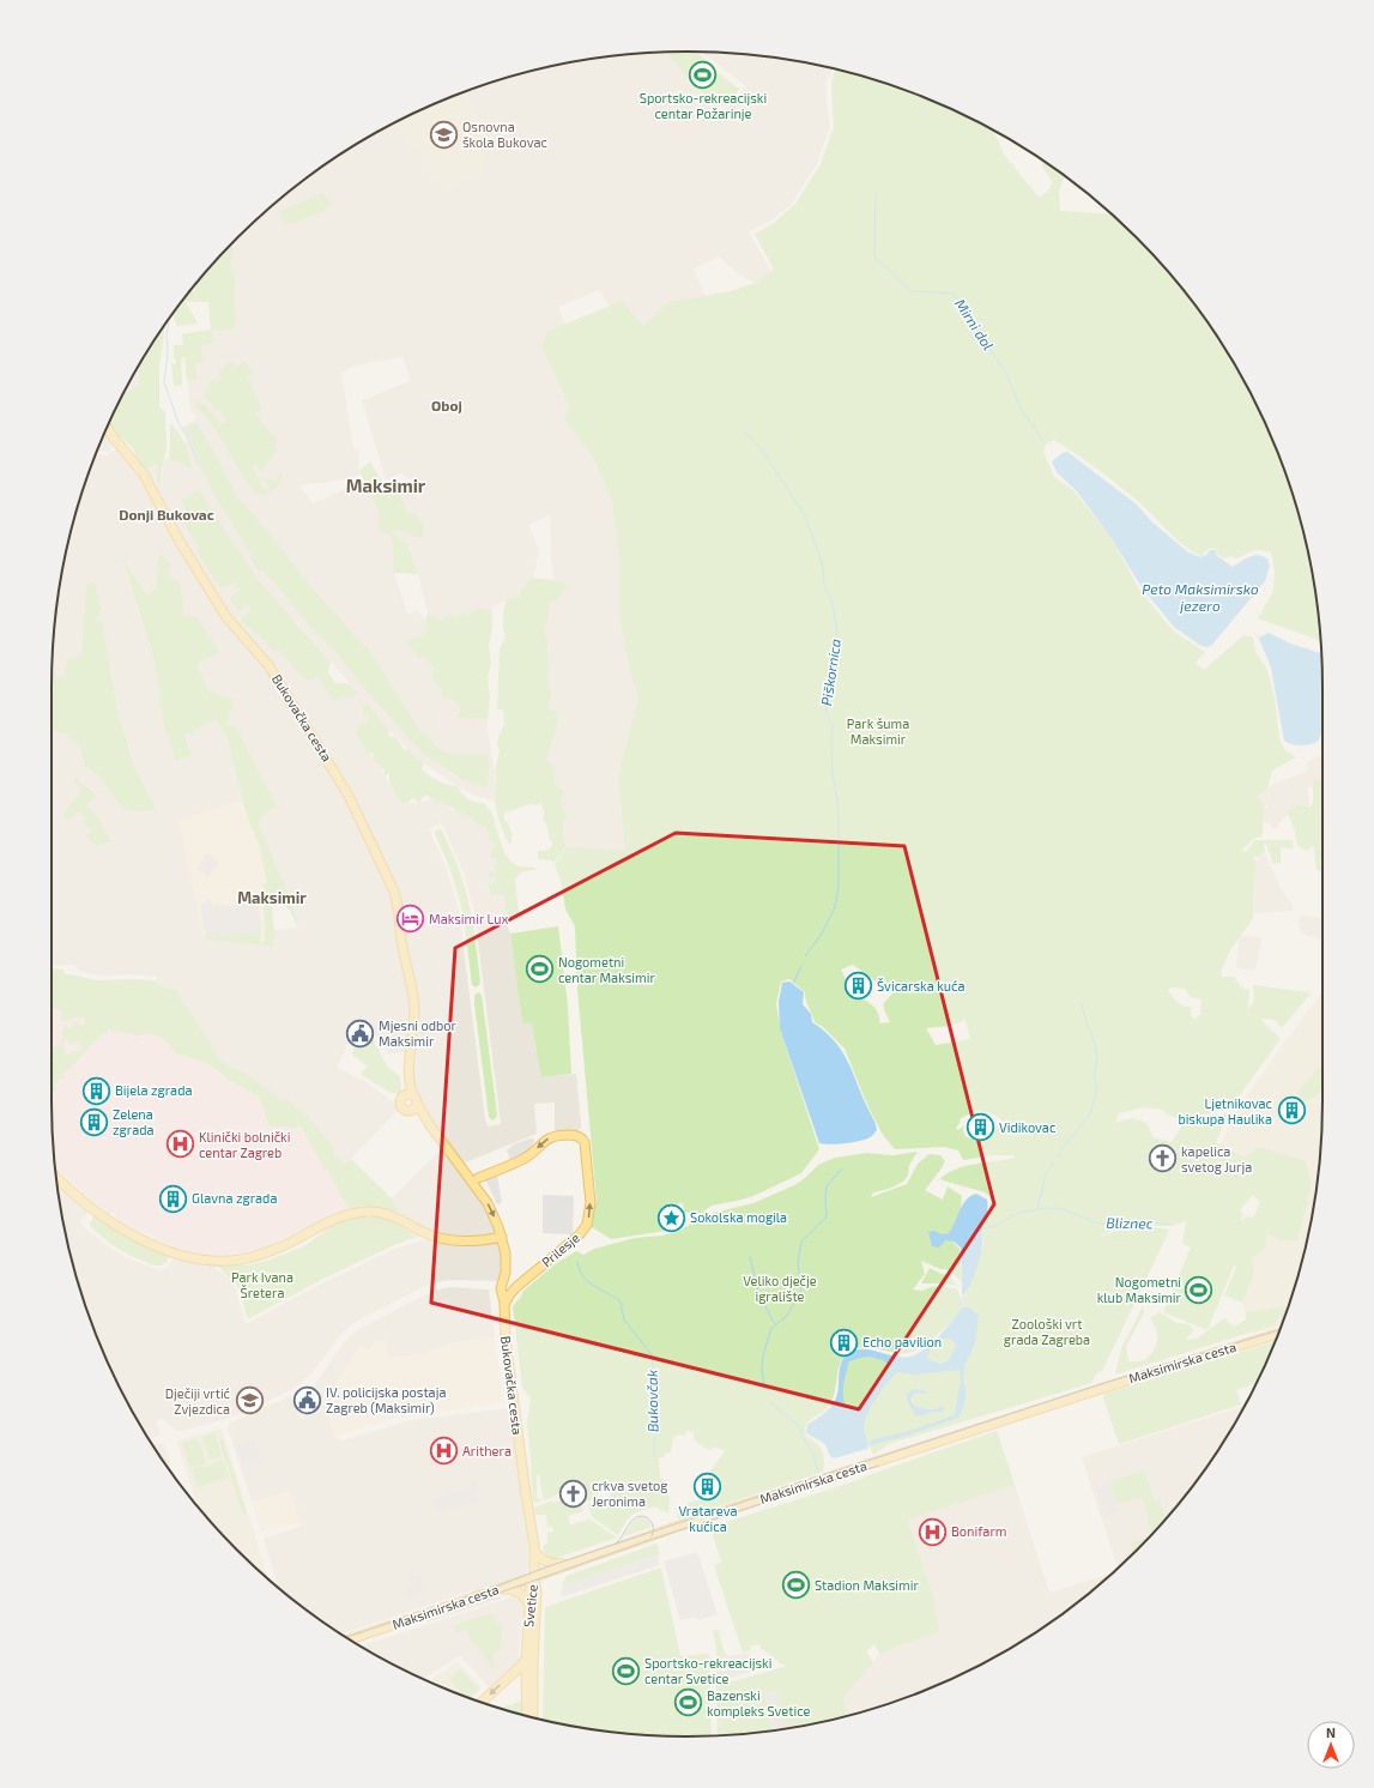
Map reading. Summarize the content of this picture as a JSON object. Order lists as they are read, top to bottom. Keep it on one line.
{"streets":{"main road":["Bukovačka cesta","Prilesje","Maksimirska cesta","Svetice"]},"crossings":[["Bukovačka cesta","Prilesje"],["Bukovačka cesta","Maksimirska cesta"],["Bukovačka cesta","Svetice"],["Maksimirska cesta","Svetice"]],"districts":["Oboj","Maksimir","Donji Bukovac","Maksimir"],"water":["Mirni dol","Peto Maksimirsko jezero","Piškornica","Bliznec","Bukovčak"],"parks":["Park šuma Maksimir","Park Ivana Šretera","Veliko dječje igralište","Zoološki vrt grada Zagreba"],"places":{"sports":["Sportsko-rekreacijski centar Požarinje","Nogometni centar Maksimir","Nogometni klub Maksimir","Stadion Maksimir","Sportsko-rekreacijski centar Svetice","Bazenski kompleks Svetice"],"school or university":["Osnovna škola Bukovac","Dječiji vrtić Zvjezdica"],"hotel":["Maksimir Lux"],"building":["Švicarska kuća","Bijela zgrada","Ljetnikovac biskupa Haulika","Zelena zgrada","Vidikovac","Glavna zgrada","Echo pavilion","Vratareva kućica"],"public building":["Mjesni odbor Maksimir","IV. policijska postaja Zagreb (Maksimir)"],"hospital":["Klinički bolnički centar Zagreb","Arithera","Bonifarm"],"church":["kapelica svetog Jurja","crkva svetog Jeronima"],"place":["Sokolska mogila"]},"north":"top"}
